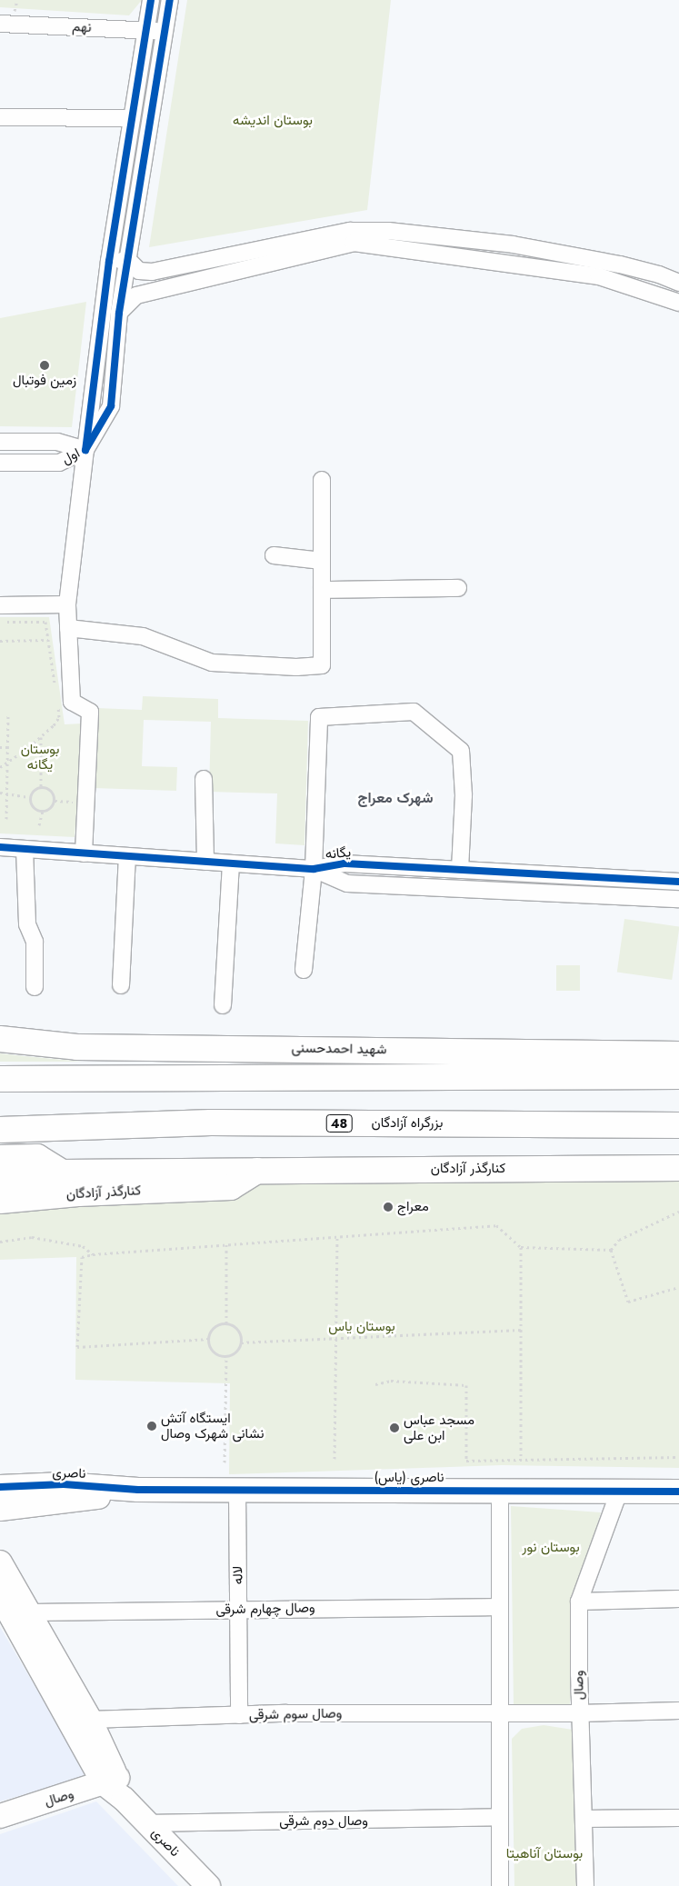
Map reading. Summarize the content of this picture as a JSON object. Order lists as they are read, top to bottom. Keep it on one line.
{"streets":{"main road":["شهید احمدحسنی","48","بزرگراه آزادگان","کنارگذر آزادگان"],"street":["نهم","اول","یگانه","ناصری","ناصری (یاس)","لاله","وصال چهارم شرقی","وصال","وصال سوم شرقی","وصال دوم شرقی"]},"crossings":[["ناصری","ناصری (یاس)"],["ناصری","وصال چهارم شرقی"],["ناصری","وصال"],["ناصری","وصال سوم شرقی"],["ناصری","وصال دوم شرقی"],["ناصری (یاس)","لاله"],["ناصری (یاس)","وصال"],["لاله","وصال چهارم شرقی"],["لاله","وصال سوم شرقی"],["وصال","وصال سوم شرقی"]],"districts":["شهرک معراج"],"parks":["بوستان اندیشه","بوستان یگانه","بوستان یاس","بوستان نور","بوستان آناهیتا"],"places":["زمین فوتبال","معراج","ایستگاه آتش نشانی شهرک وصال","مسجد عباس ابن علی"]}
